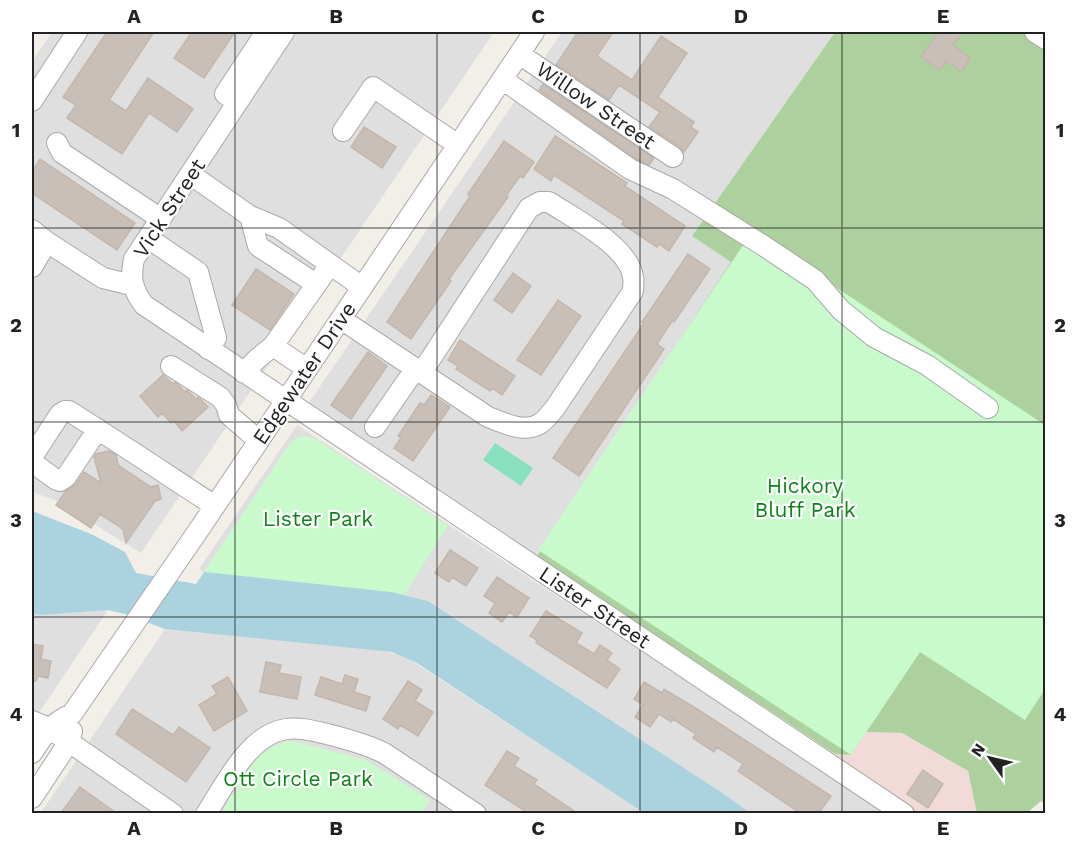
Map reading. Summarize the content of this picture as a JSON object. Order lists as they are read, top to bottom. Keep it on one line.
{"streets":{"street":["Willow Street","Vick Street","Edgewater Drive","Lister Street"]},"crossings":[["Willow Street","Edgewater Drive"],["Vick Street","Edgewater Drive"],["Vick Street","Lister Street"],["Edgewater Drive","Lister Street"]],"parks":["Hickory Bluff Park","Lister Park","Ott Circle Park"],"north":"top left","grid":{"columns":["A","B","C","D","E"],"rows":["1","2","3","4"]}}
